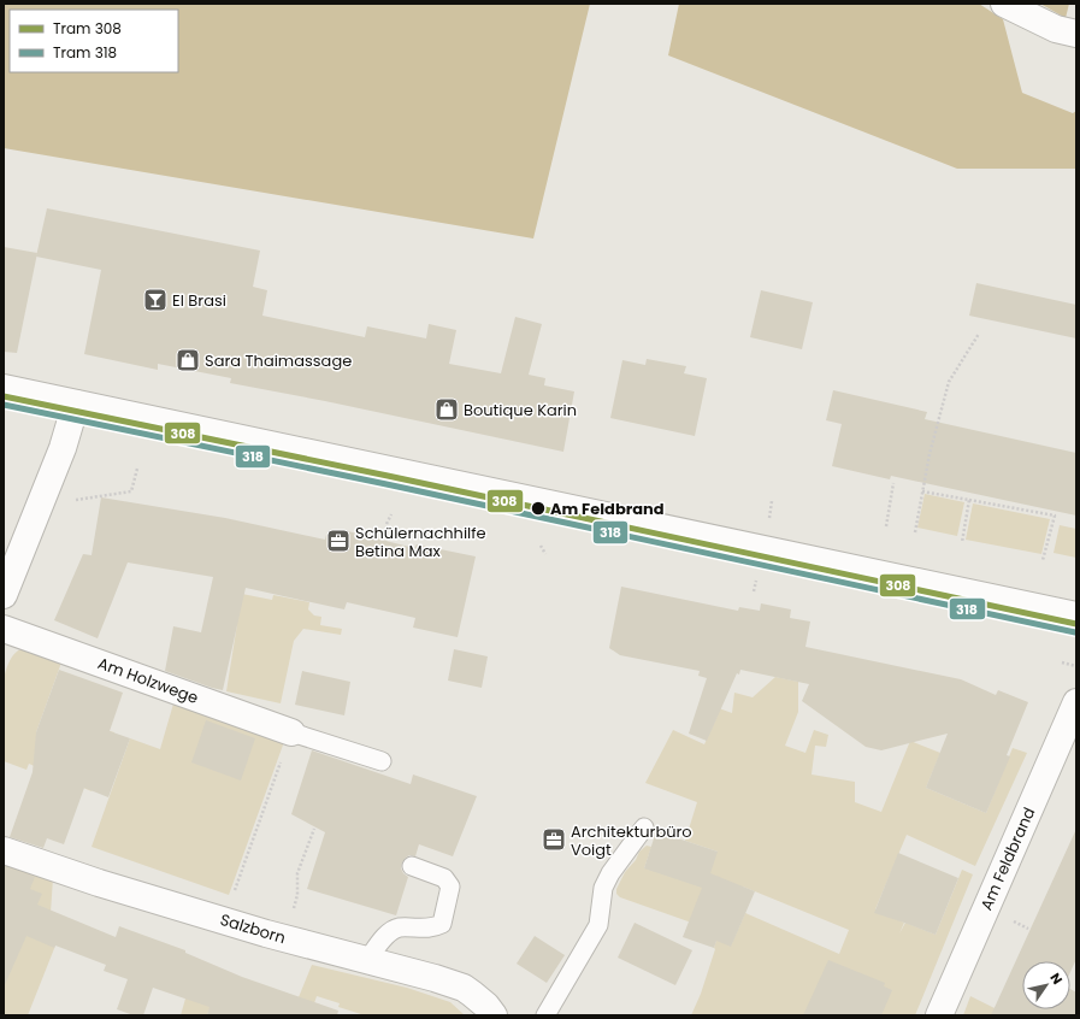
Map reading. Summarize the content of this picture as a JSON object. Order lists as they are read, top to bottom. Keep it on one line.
{"streets":{"street":["Am Holzwege","Am Feldbrand","Salzborn"]},"places":{"bar":["El Brasi"],"shop":["Sara Thaimassage","Boutique Karin"],"other":["Am Feldbrand"],"office":["Schülernachhilfe Betina Max","Architekturbüro Voigt"]},"lines":["tram line 308","tram line 318"],"legend":["Tram 308","Tram 318"],"north":"top right"}
